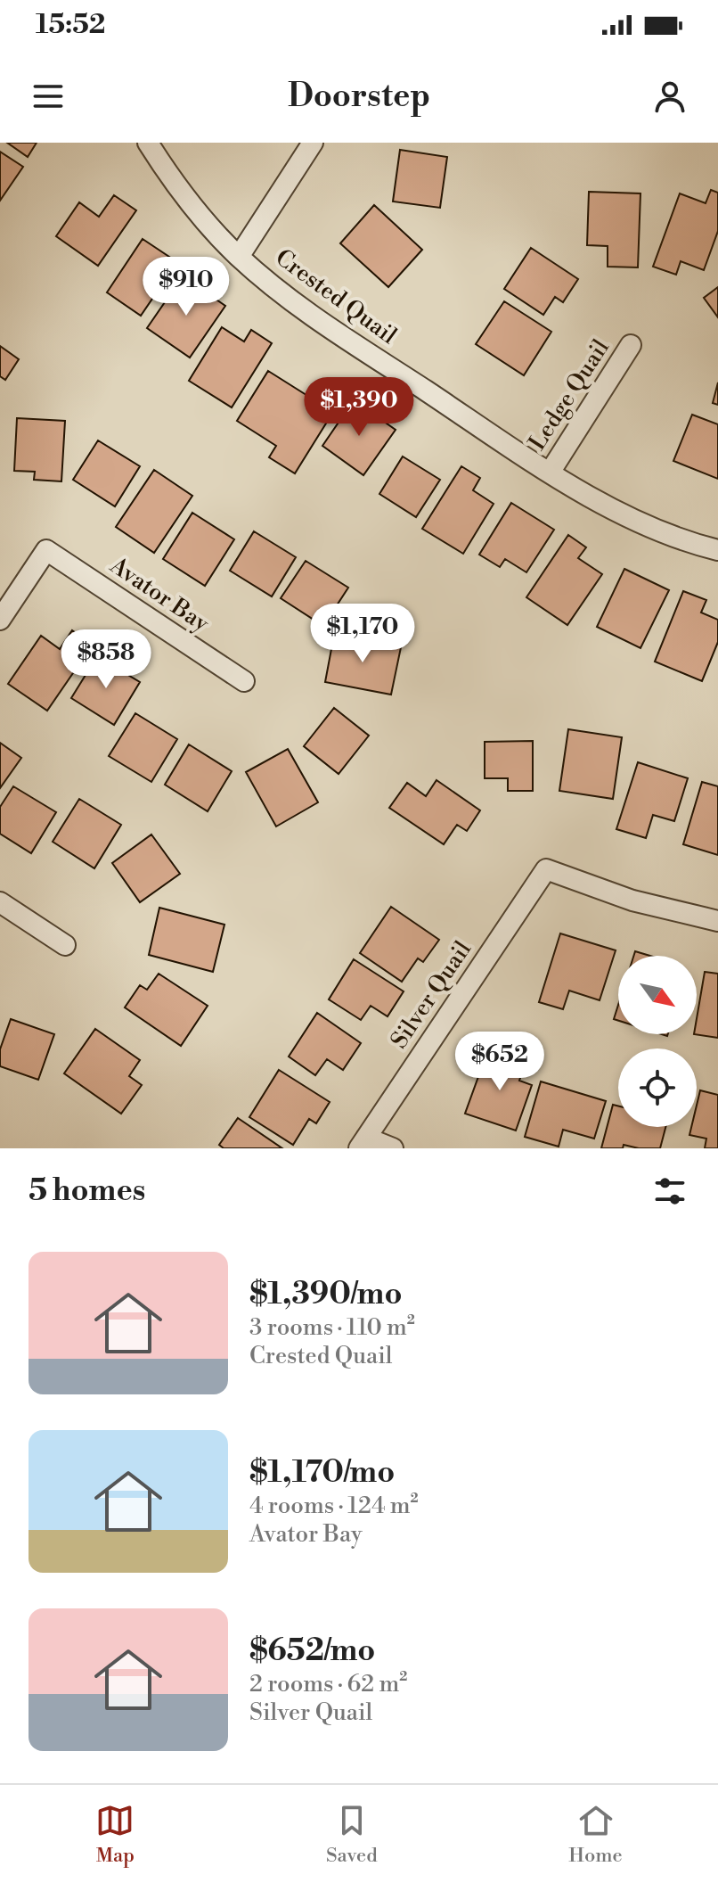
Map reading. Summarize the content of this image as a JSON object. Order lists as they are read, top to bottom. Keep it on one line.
{"streets":{"street":["Crested Quail","Ledge Quail","Avator Bay","Silver Quail"]},"crossings":[["Crested Quail","Ledge Quail"]],"north":"bottom right","page":{"status":"15:52","header":"Doorstep","price":["$910","$1,390","$1,170","$858","$652"],"heading":"5 homes","list":[{"name":"$1,390/mo","note":"3 rooms · 110 m² · Crested Quail"},{"name":"$1,170/mo","note":"4 rooms · 124 m² · Avator Bay"},{"name":"$652/mo","note":"2 rooms · 62 m² · Silver Quail"}],"tabs":["Map","Saved","Home"]}}
